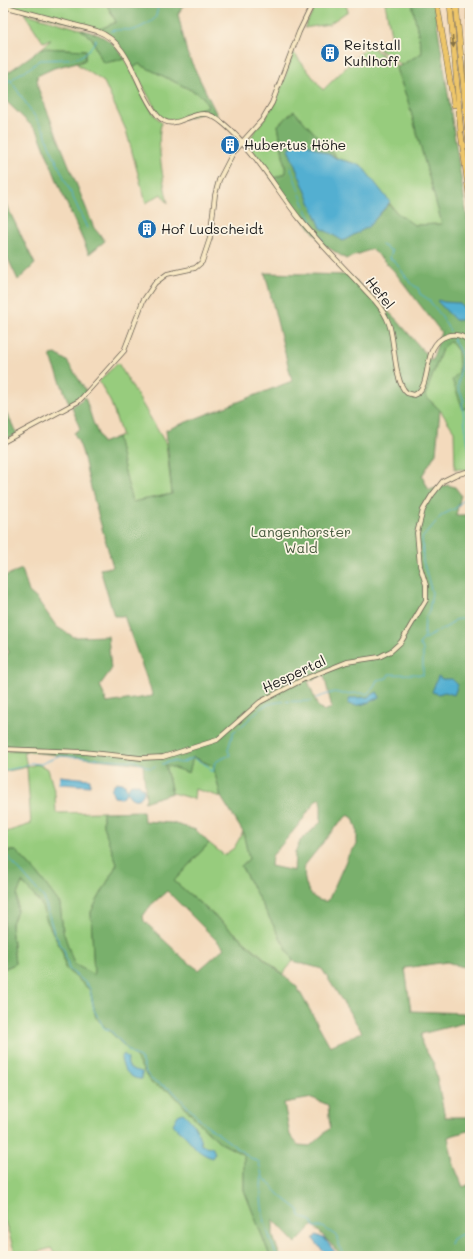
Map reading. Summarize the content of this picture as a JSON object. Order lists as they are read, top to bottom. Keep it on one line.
{"streets":{"street":["Hefel","Hespertal"]},"parks":["Langenhorster Wald"],"places":{"building":["Reitstall Kuhlhoff","Hubertus Höhe","Hof Ludscheidt"]}}
